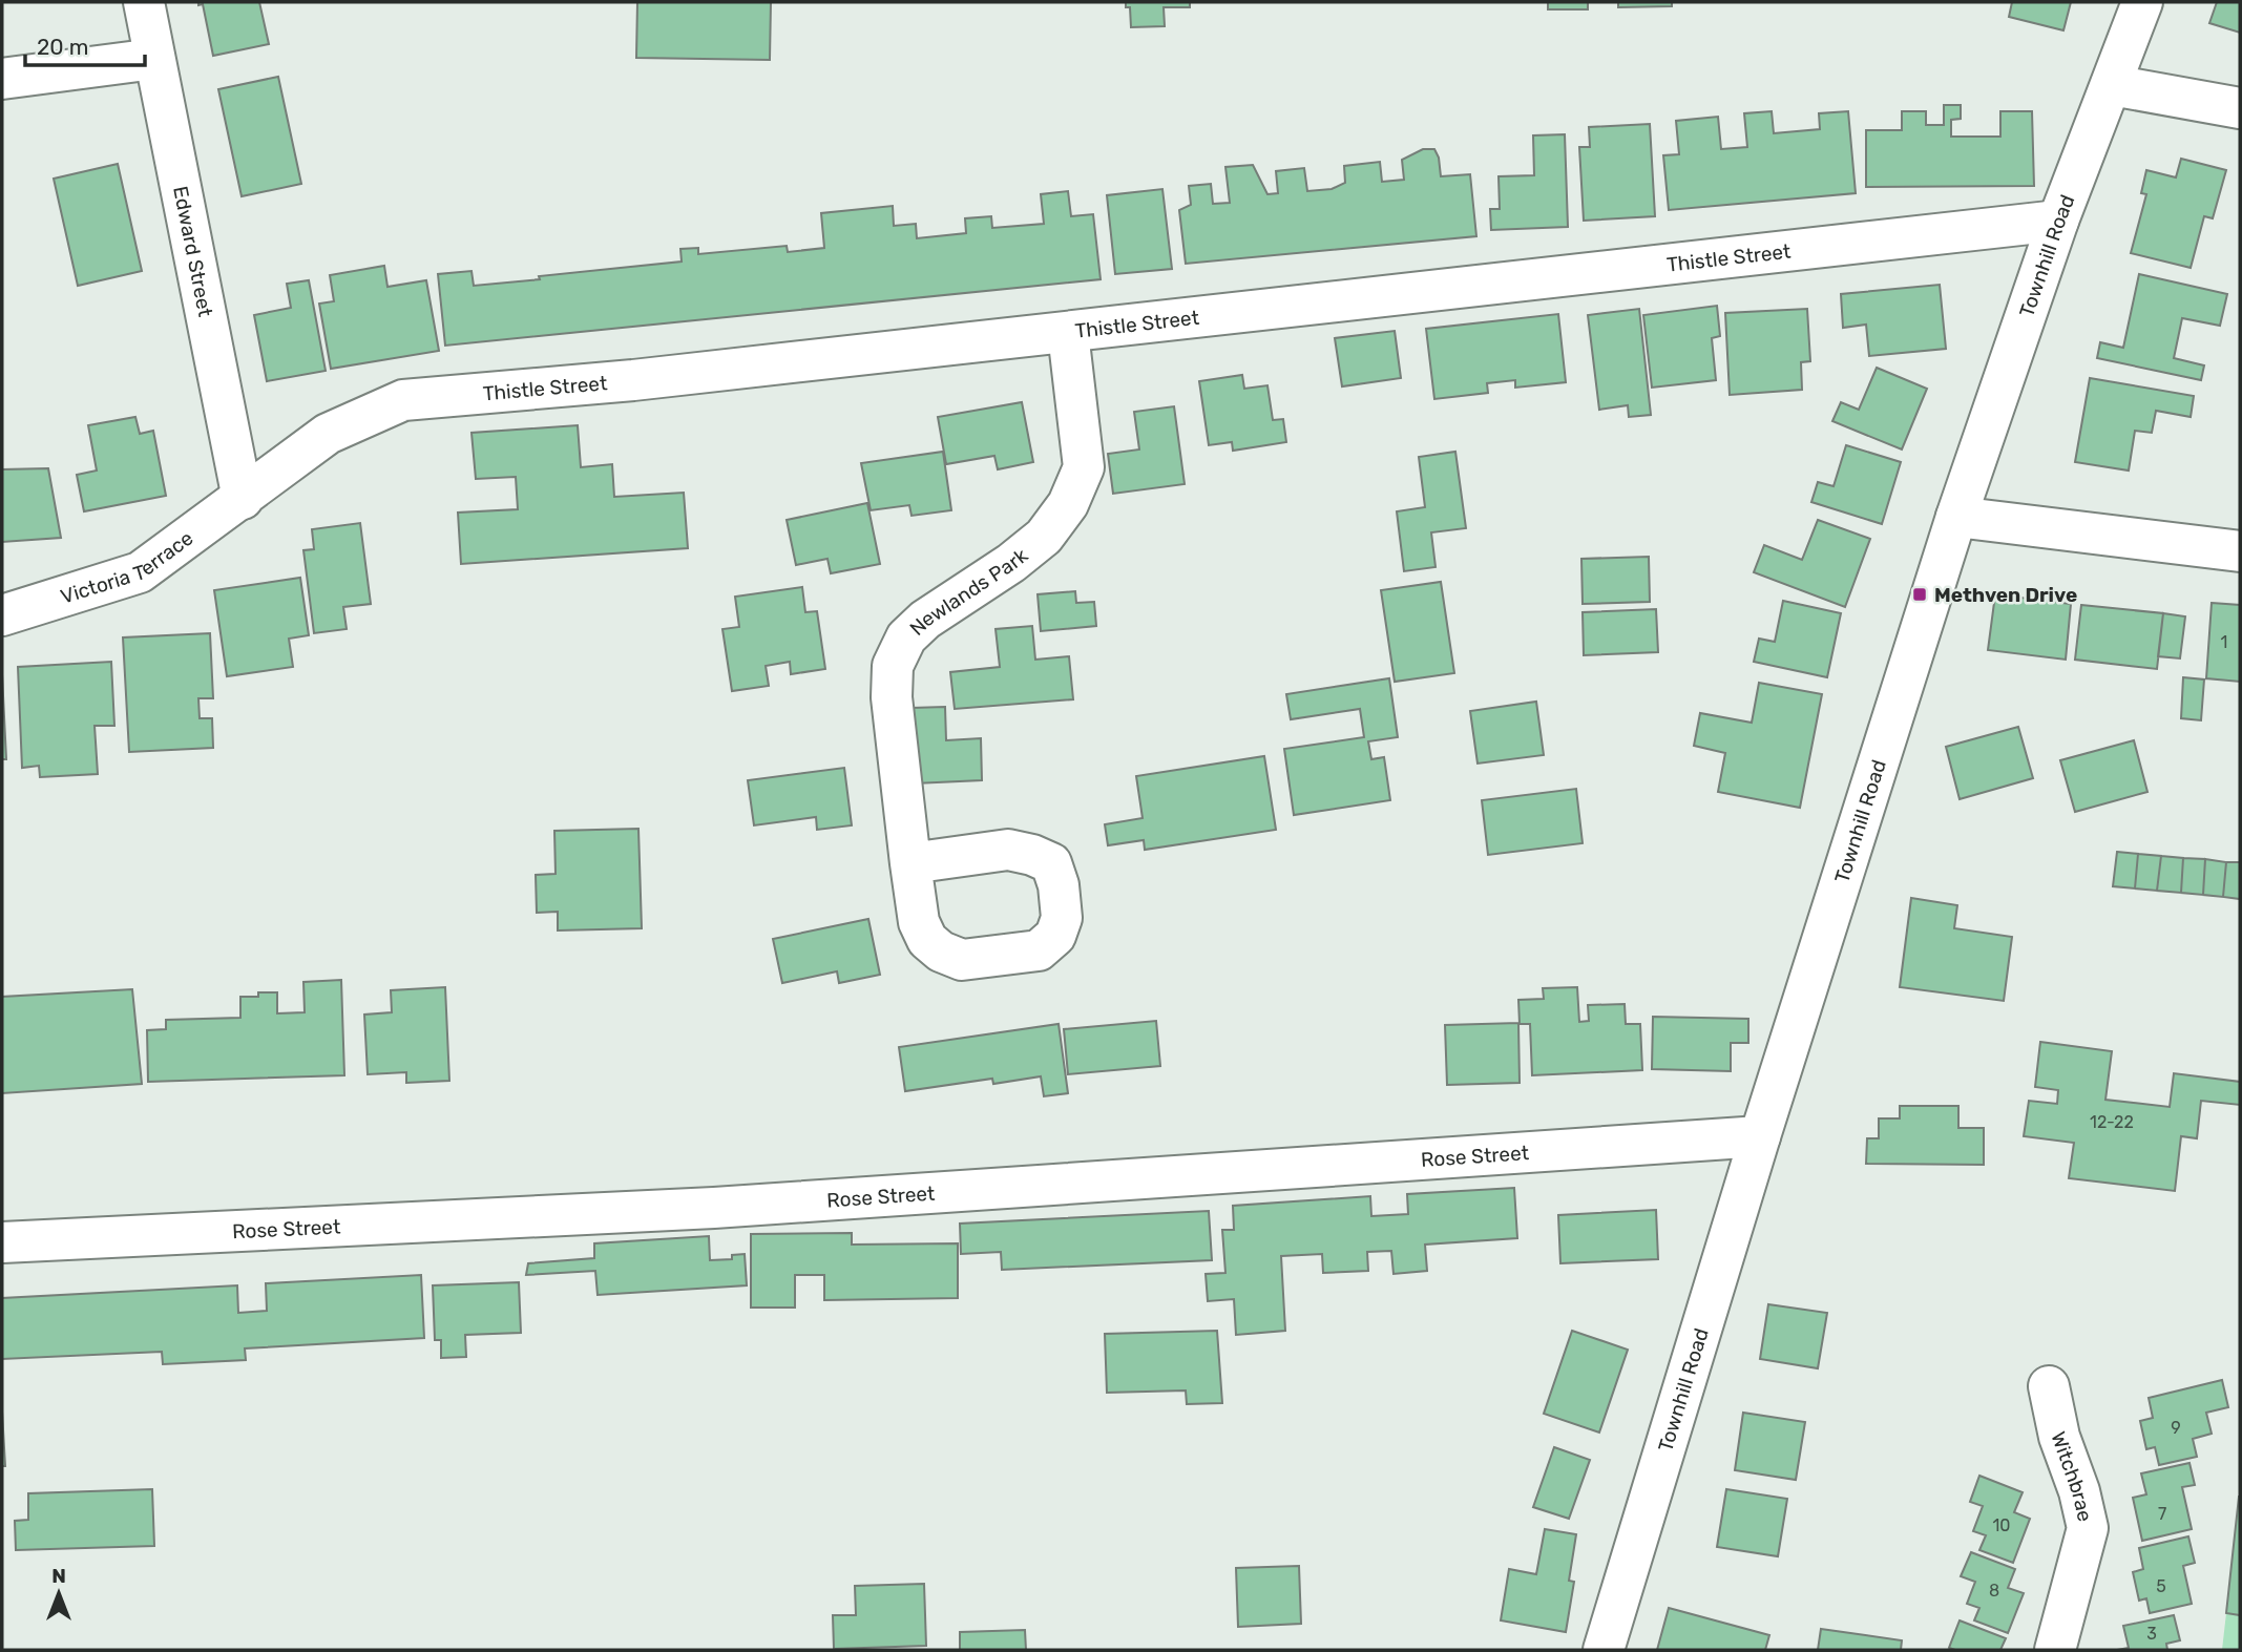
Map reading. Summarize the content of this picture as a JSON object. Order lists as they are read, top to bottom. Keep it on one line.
{"streets":{"street":["Edward Street","Townhill Road","Thistle Street","Victoria Terrace","Newlands Park","Rose Street","Witchbrae"]},"crossings":[["Edward Street","Thistle Street"],["Edward Street","Victoria Terrace"],["Townhill Road","Thistle Street"],["Townhill Road","Rose Street"],["Thistle Street","Victoria Terrace"],["Thistle Street","Newlands Park"]],"places":{"transit":["Methven Drive"]},"house_numbers":["1","12-22","9","7","10","5","8","3"],"scale_bar":"20 m","north":"top"}
